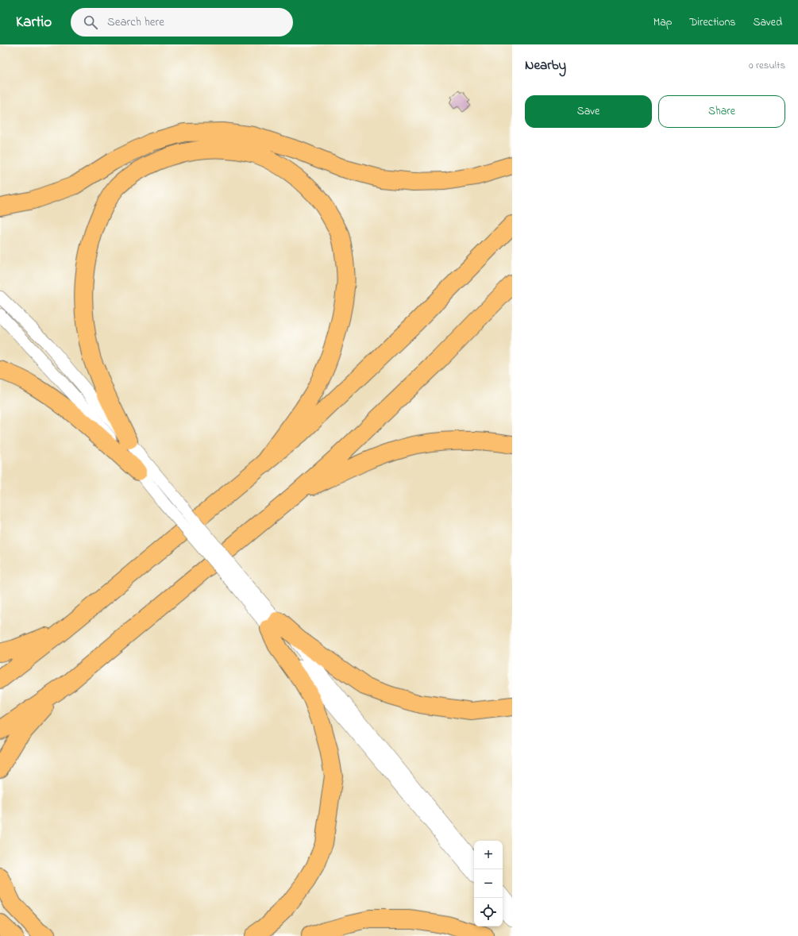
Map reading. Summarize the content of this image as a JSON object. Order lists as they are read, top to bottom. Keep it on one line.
{"page":{"header":"Kartio","search":"Search here","nav":["Map","Directions","Saved"],"heading":["Nearby","0 results"],"buttons":["Save","Share"],"map_buttons":["+","−"]}}
